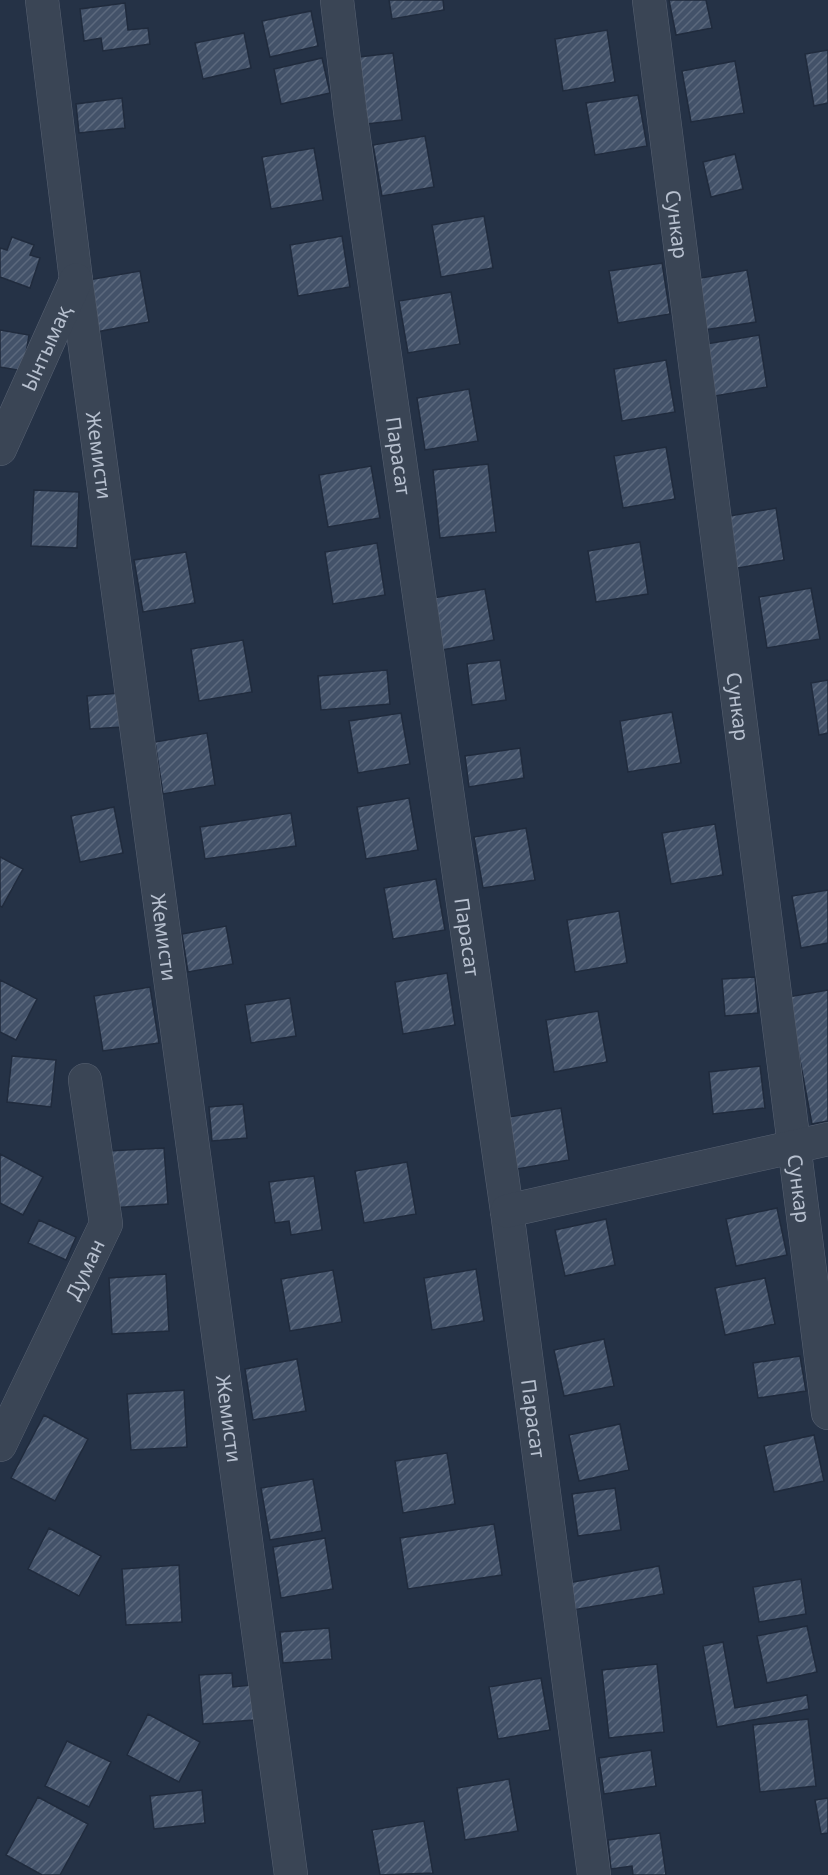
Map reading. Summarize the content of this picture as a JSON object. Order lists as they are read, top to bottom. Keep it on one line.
{"streets":{"street":["Сункар","Ынтымақ","Жемисти","Парасат","Думан"]},"crossings":[["Ынтымақ","Жемисти"]]}
